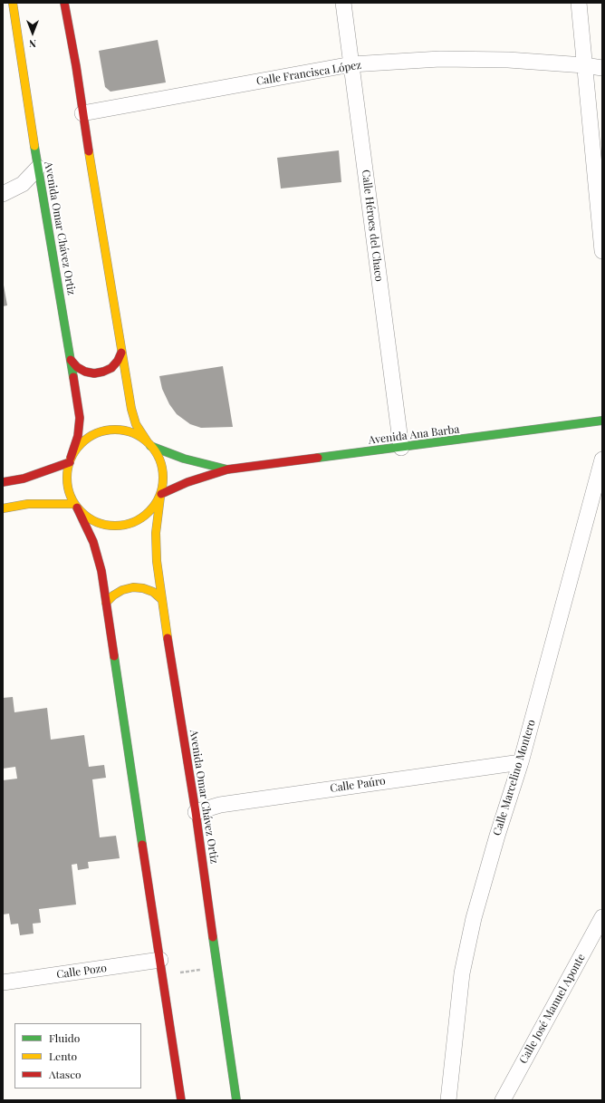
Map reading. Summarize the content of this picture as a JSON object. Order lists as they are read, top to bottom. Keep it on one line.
{"streets":{"main road":["Avenida Omar Chávez Ortiz","Avenida Ana Barba"],"street":["Calle Francisca López","Calle Héroes del Chaco","Calle Marcelino Montero","Calle Paúro","Calle Pozo","Calle José Manuel Aponte"]},"crossings":[["Calle Francisca López","Calle Héroes del Chaco"],["Calle Héroes del Chaco","Avenida Ana Barba"],["Avenida Omar Chávez Ortiz","Avenida Ana Barba"],["Avenida Omar Chávez Ortiz","Calle Paúro"],["Calle Marcelino Montero","Calle Paúro"]],"legend":["Fluido","Lento","Atasco"],"north":"bottom"}
